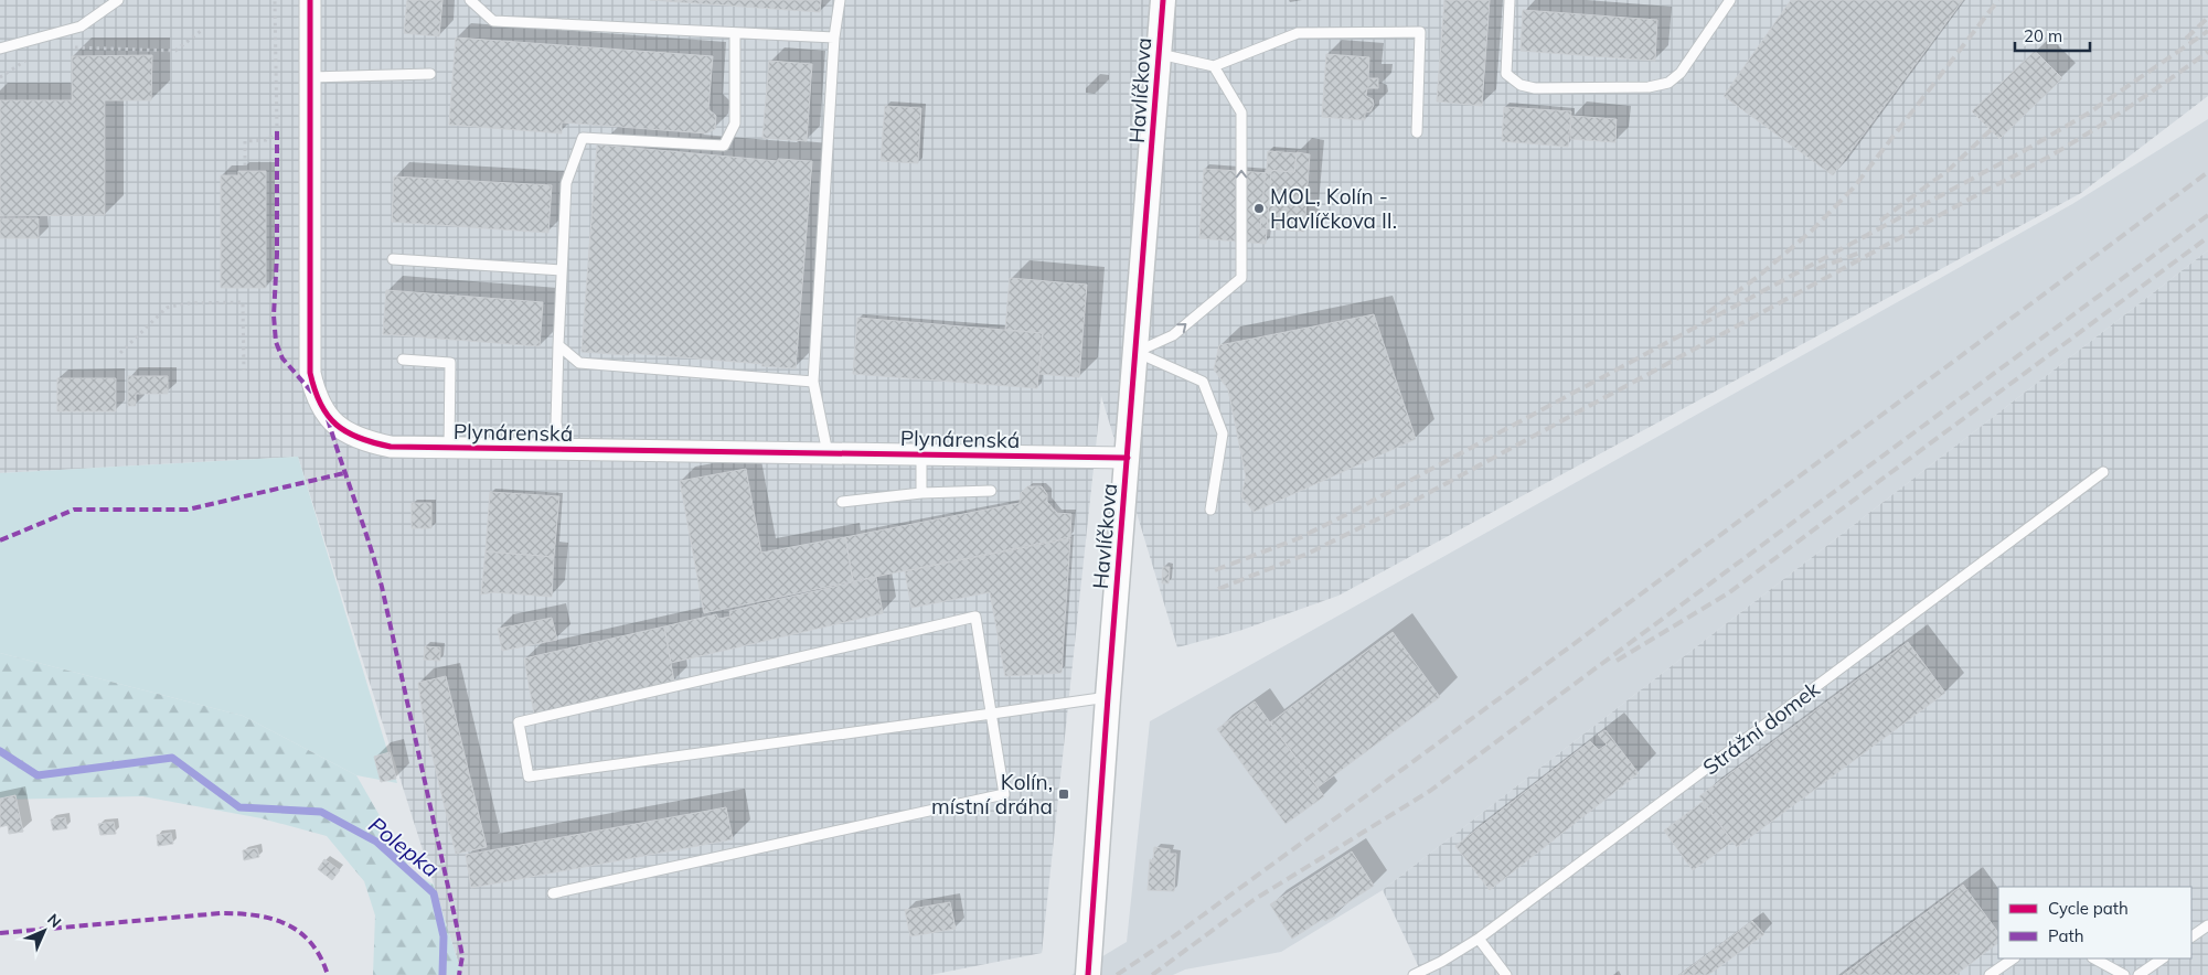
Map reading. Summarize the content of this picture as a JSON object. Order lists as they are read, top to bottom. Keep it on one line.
{"streets":{"street":["Havlíčkova","Plynárenská"],"lane":["Strážní domek"]},"crossings":[["Havlíčkova","Plynárenská"]],"water":["Polepka"],"places":{"other":["MOL, Kolín - Havlíčkova II."],"transit":["Kolín, místní dráha"]},"legend":["Cycle path","Path"],"scale_bar":"20 m","north":"top right"}
